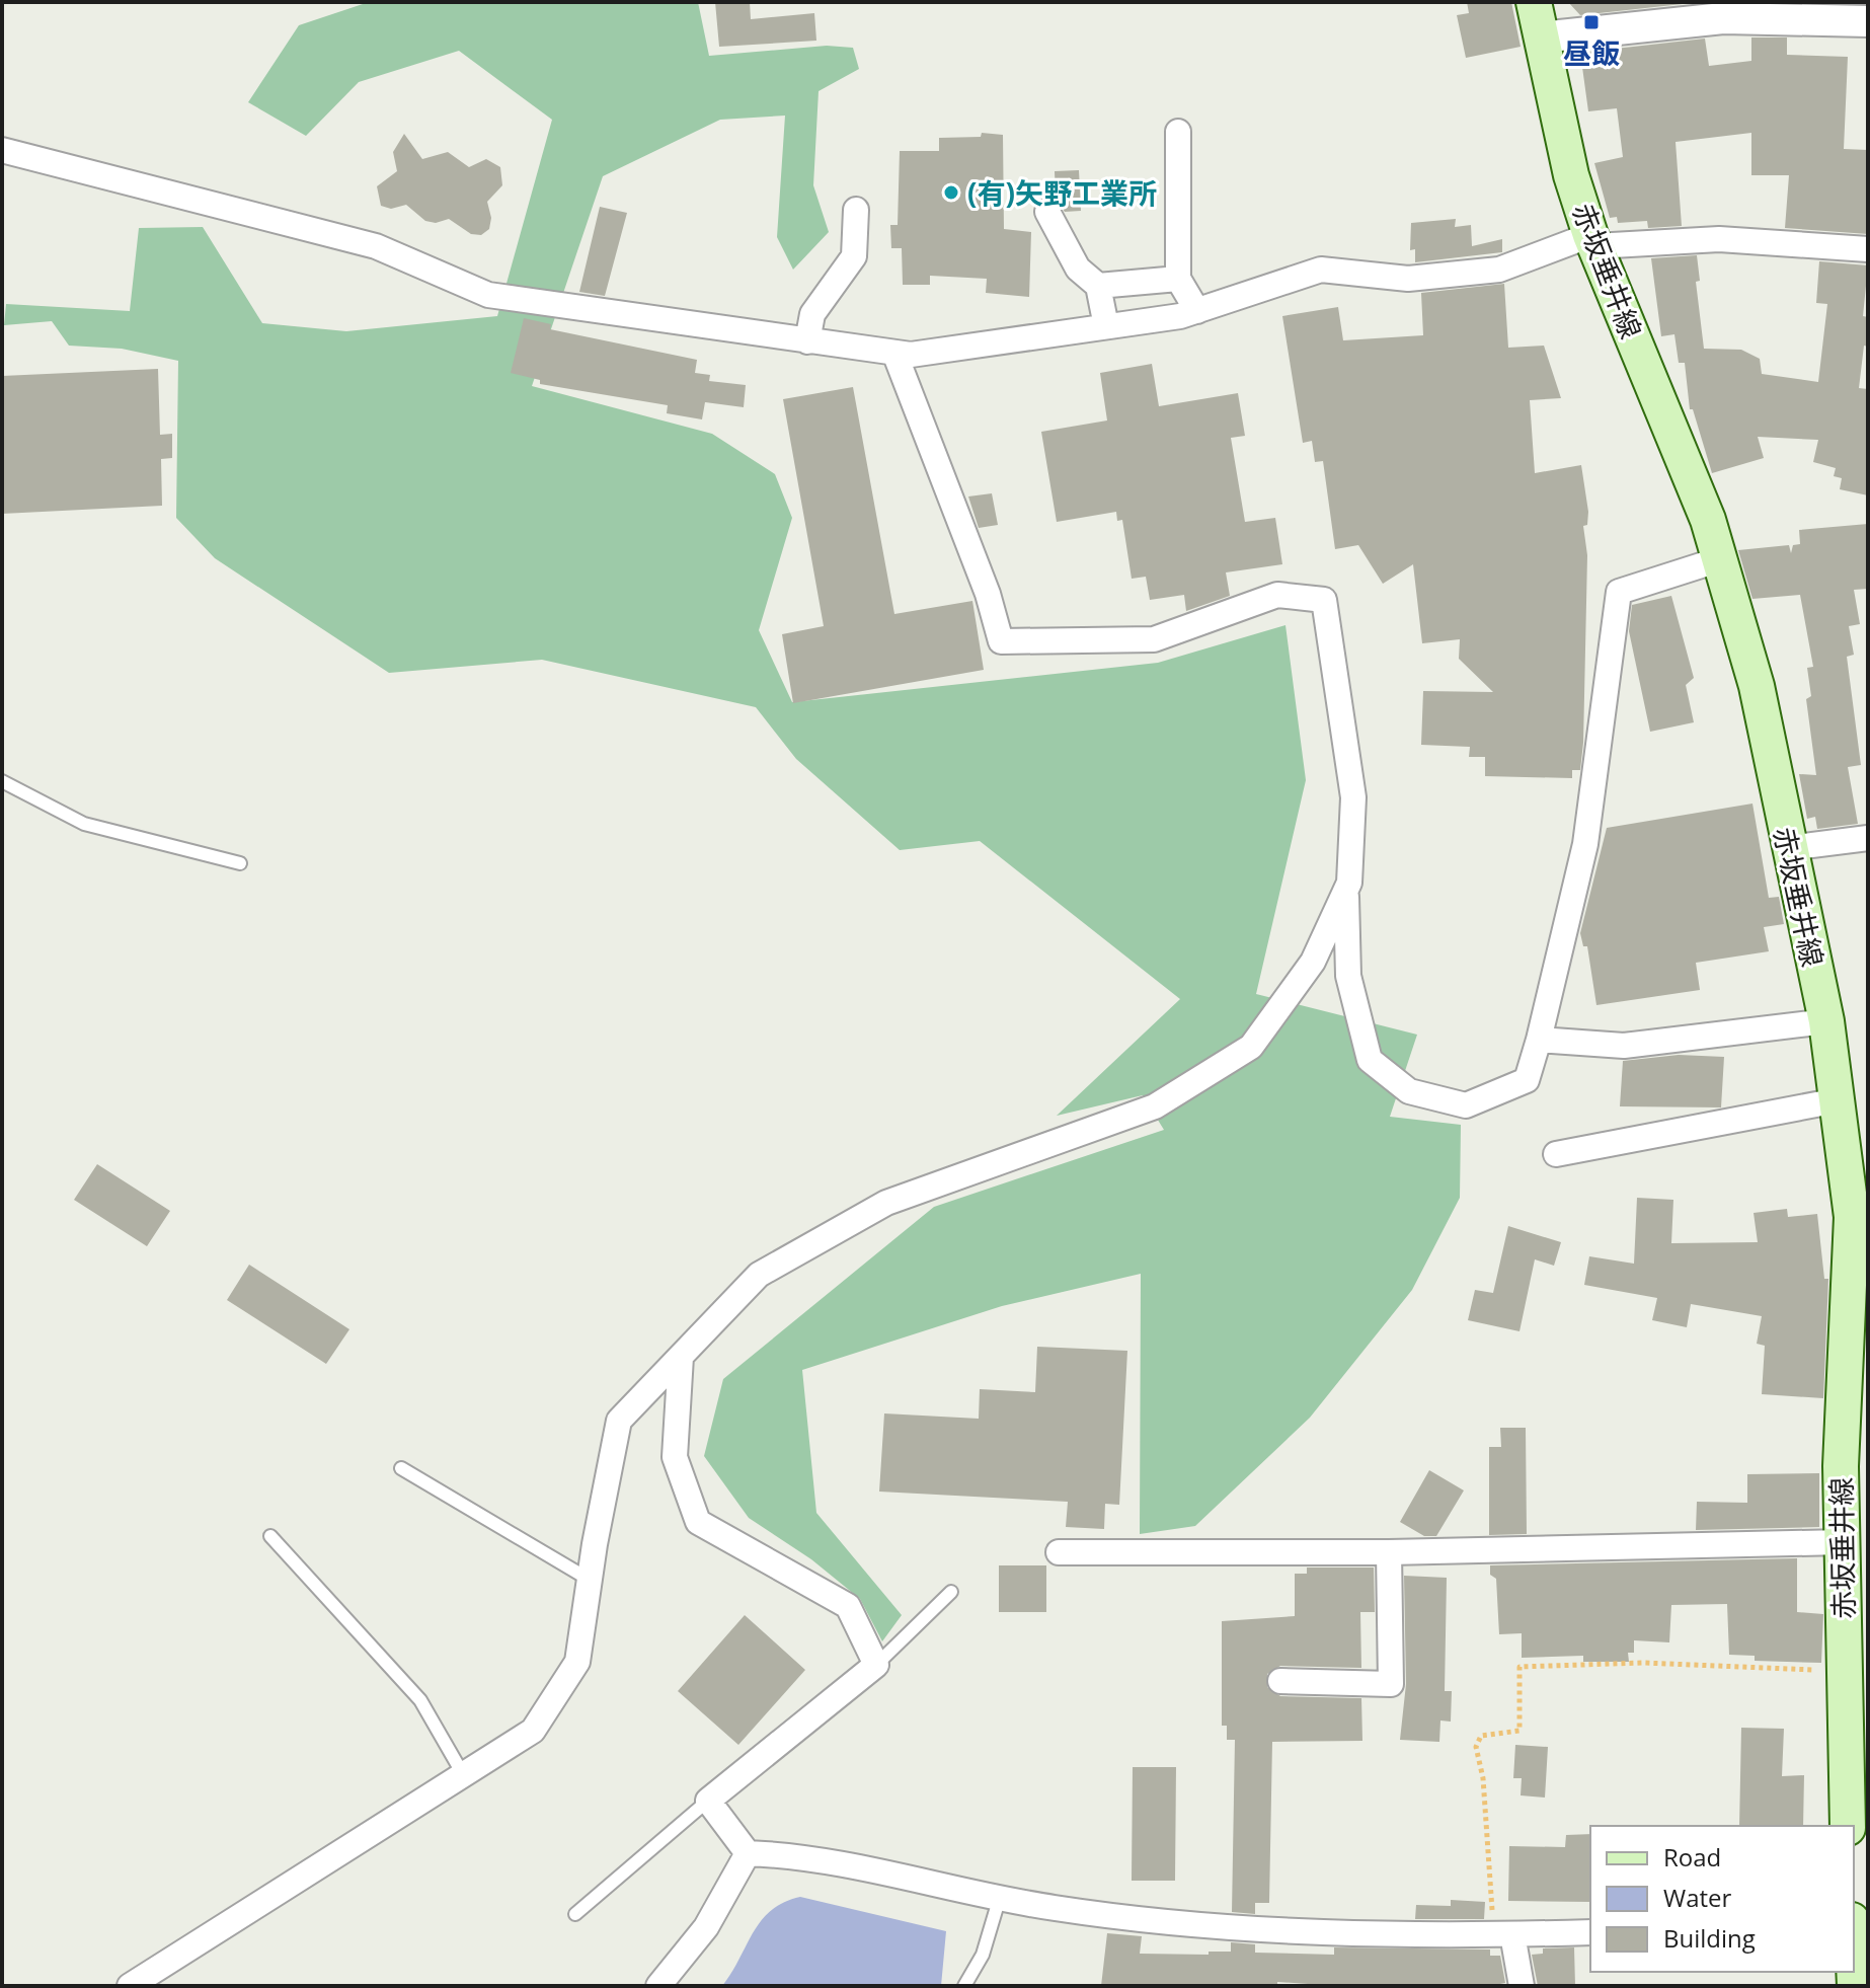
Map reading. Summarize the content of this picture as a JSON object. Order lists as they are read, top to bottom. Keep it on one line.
{"streets":{"main road":["赤坂垂井線"]},"places":{"transit":["昼飯"],"other":["(有)矢野工業所"]},"legend":["Road","Water","Building"]}
